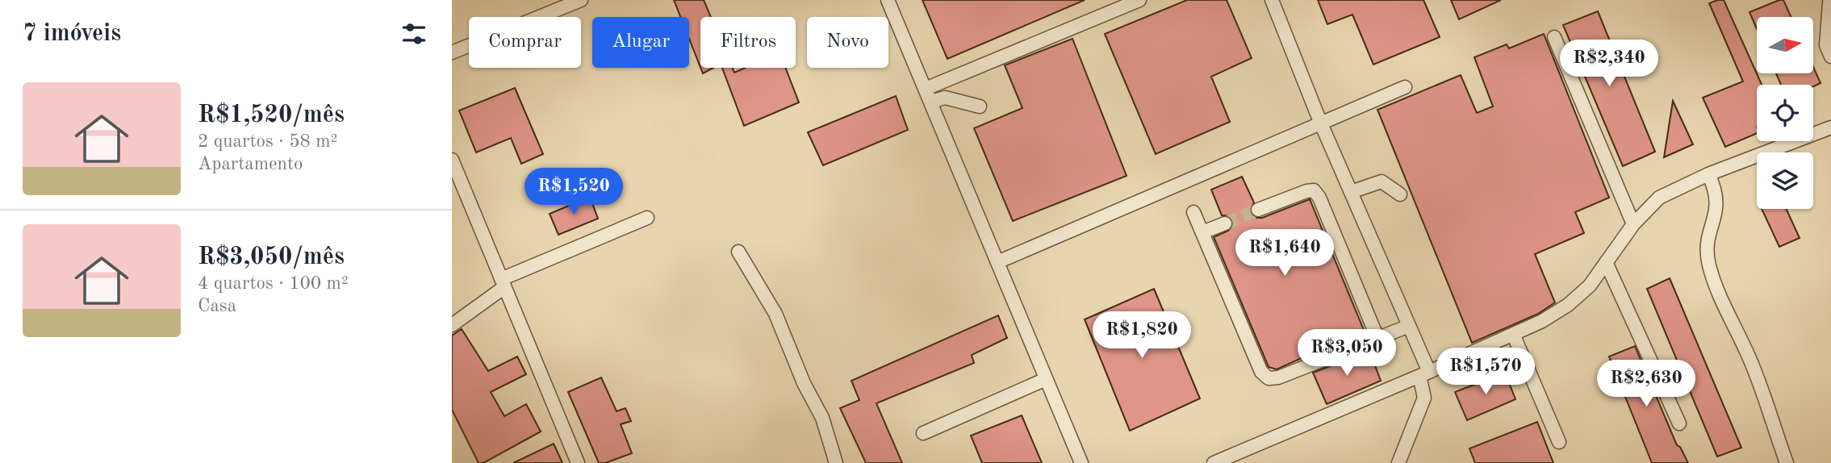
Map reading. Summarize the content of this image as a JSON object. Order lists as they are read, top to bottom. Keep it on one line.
{"north":"right","page":{"heading":"7 imóveis","chip":["Comprar","Alugar","Filtros","Novo"],"price":["R$2,340","R$1,520","R$1,640","R$1,820","R$3,050","R$1,570","R$2,630"],"list":[{"name":"R$1,520/mês","note":"2 quartos · 58 m² · Apartamento"},{"name":"R$3,050/mês","note":"4 quartos · 100 m² · Casa"}]}}
